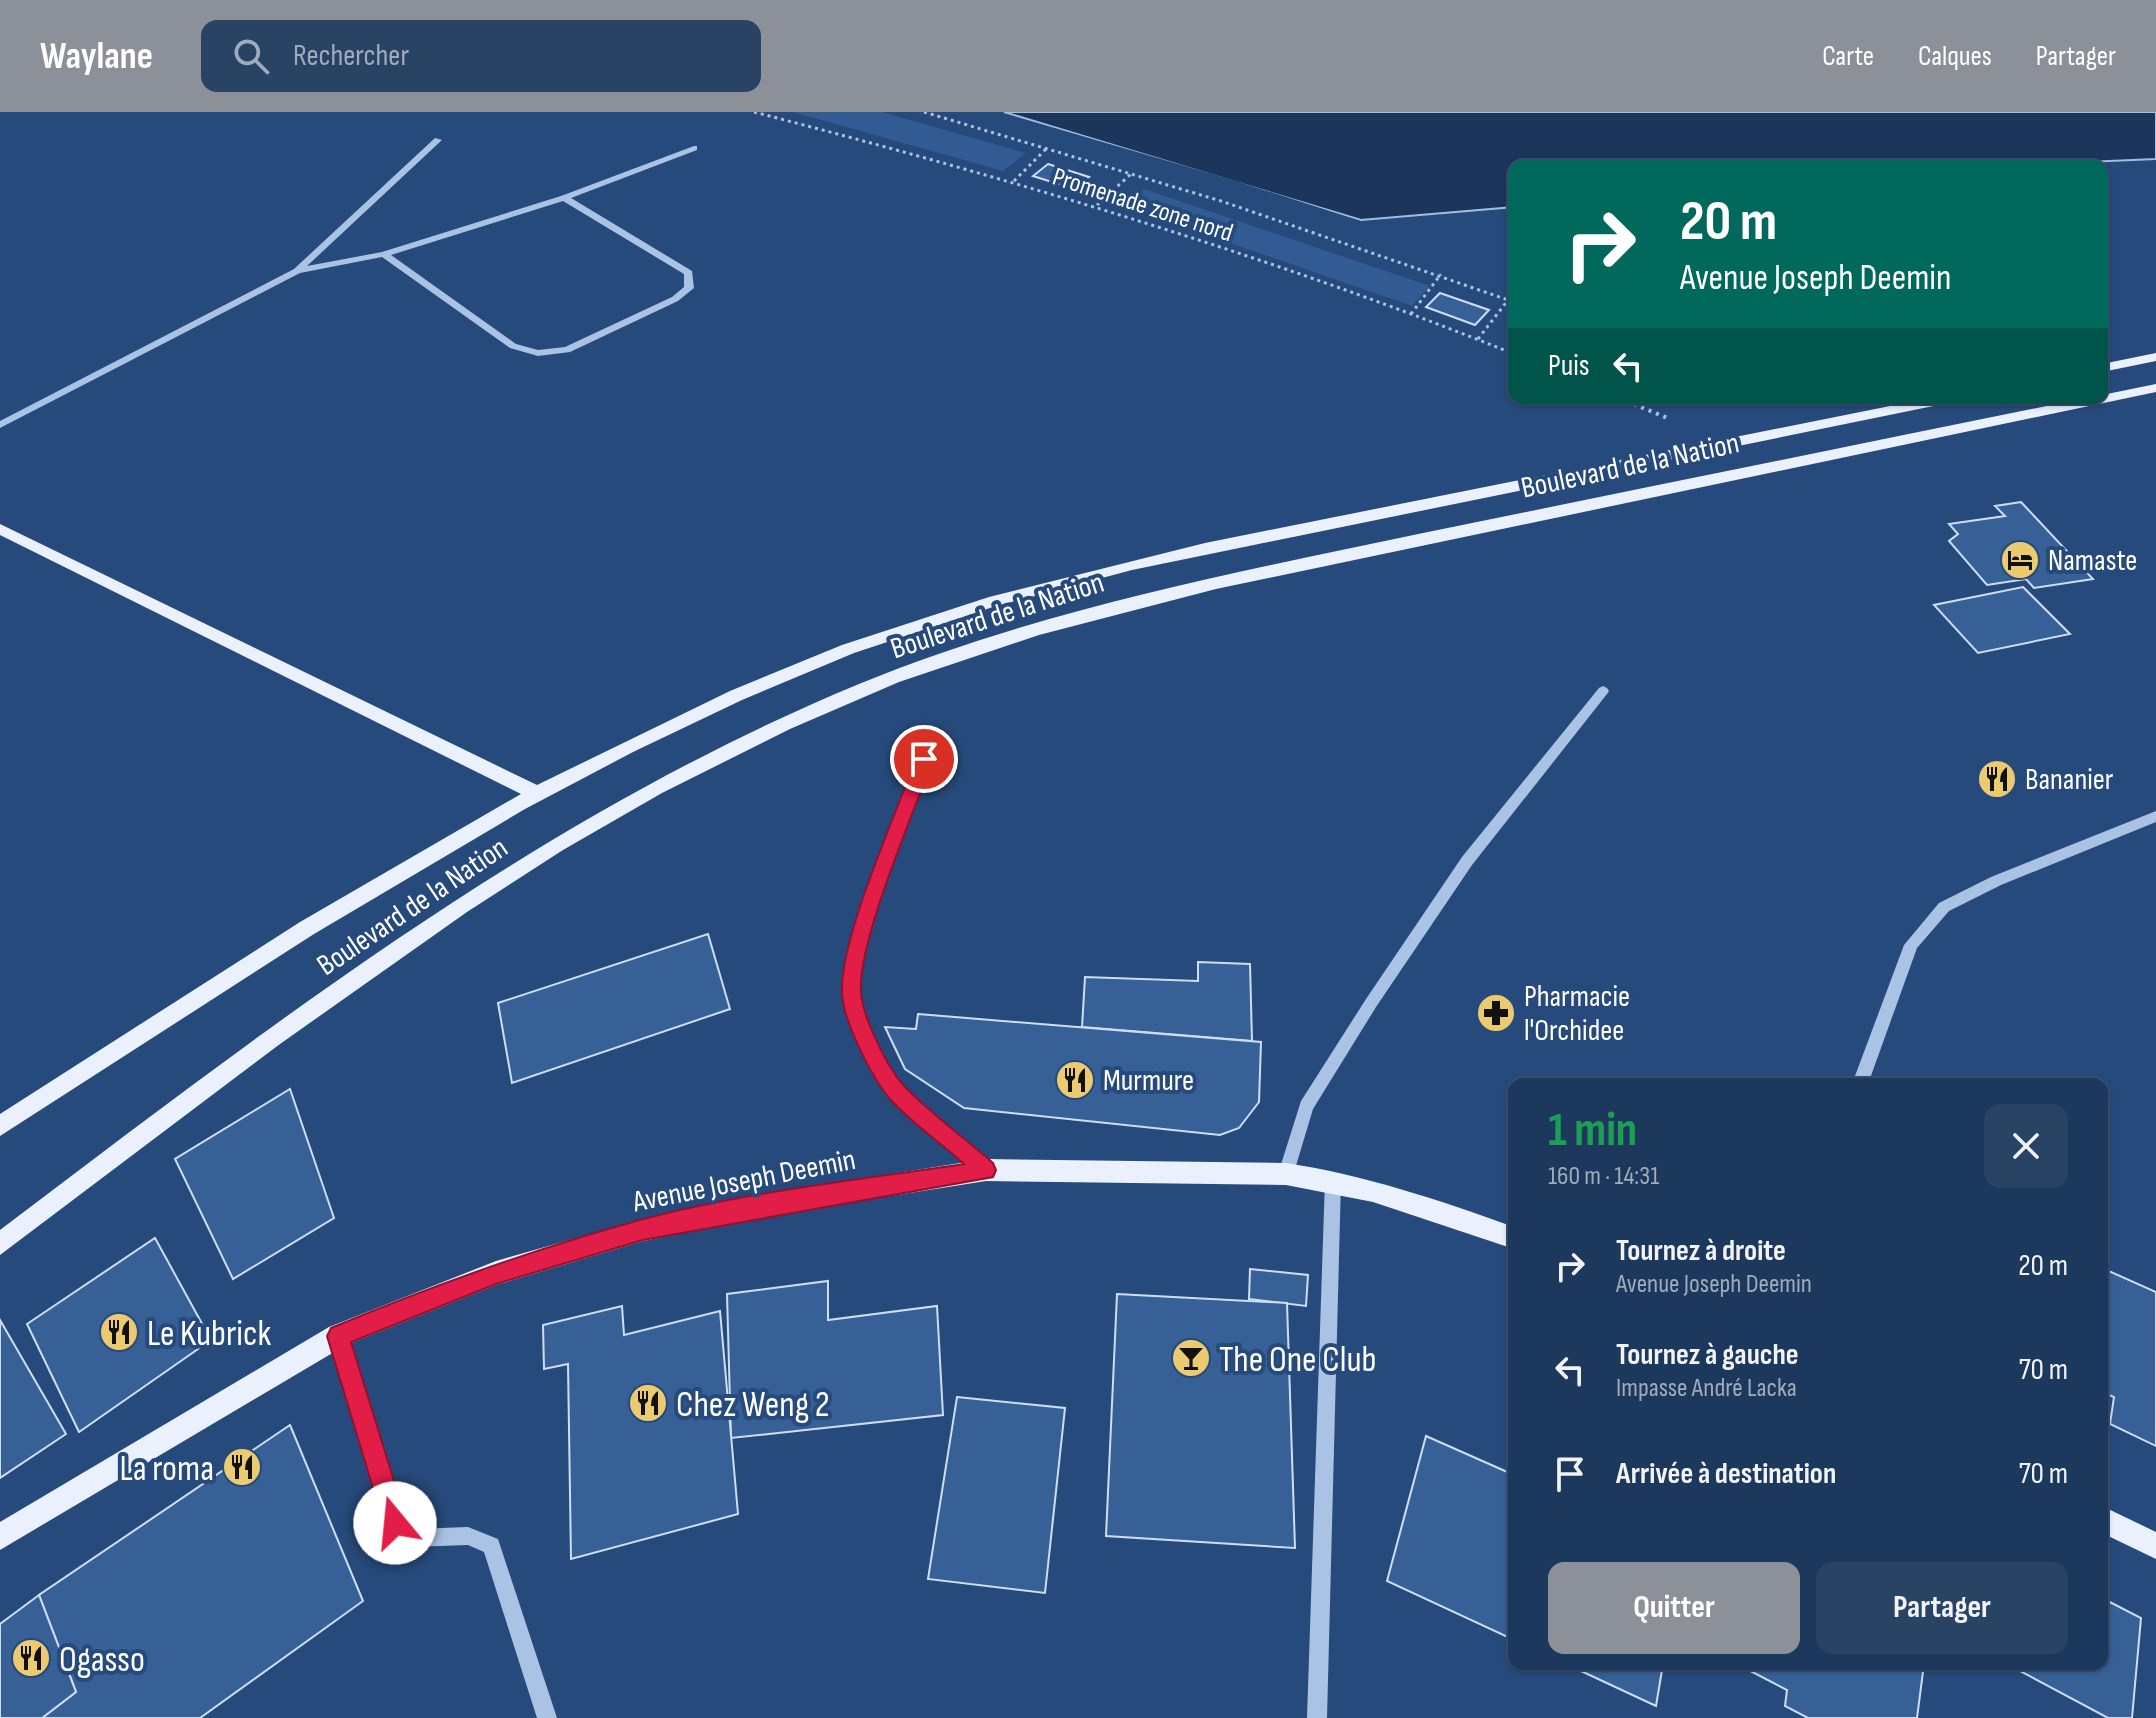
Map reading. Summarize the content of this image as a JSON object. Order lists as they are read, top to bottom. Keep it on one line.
{"streets":{"main road":["Boulevard de la Nation","Avenue Joseph Deemin"],"path":["Promenade zone nord"]},"places":{"hotel":["Namaste"],"restaurant":["Bananier","Murmure","Le Kubrick","Chez Weng 2","La roma","Ogasso"],"pharmacy":["Pharmacie l'Orchidee"],"bar":["The One Club"]},"page":{"header":"Waylane","search":"Rechercher","nav":["Carte","Calques","Partager"],"turn":["20 m","Avenue Joseph Deemin"],"then":"Puis","heading":["1 min","160 m · 14:31"],"list":[{"name":"Tournez à droite","note":"Avenue Joseph Deemin","value":"20 m"},{"name":"Tournez à gauche","note":"Impasse André Lacka","value":"70 m"},{"name":"Arrivée à destination","value":"70 m"}],"buttons":["Quitter","Partager"]}}
